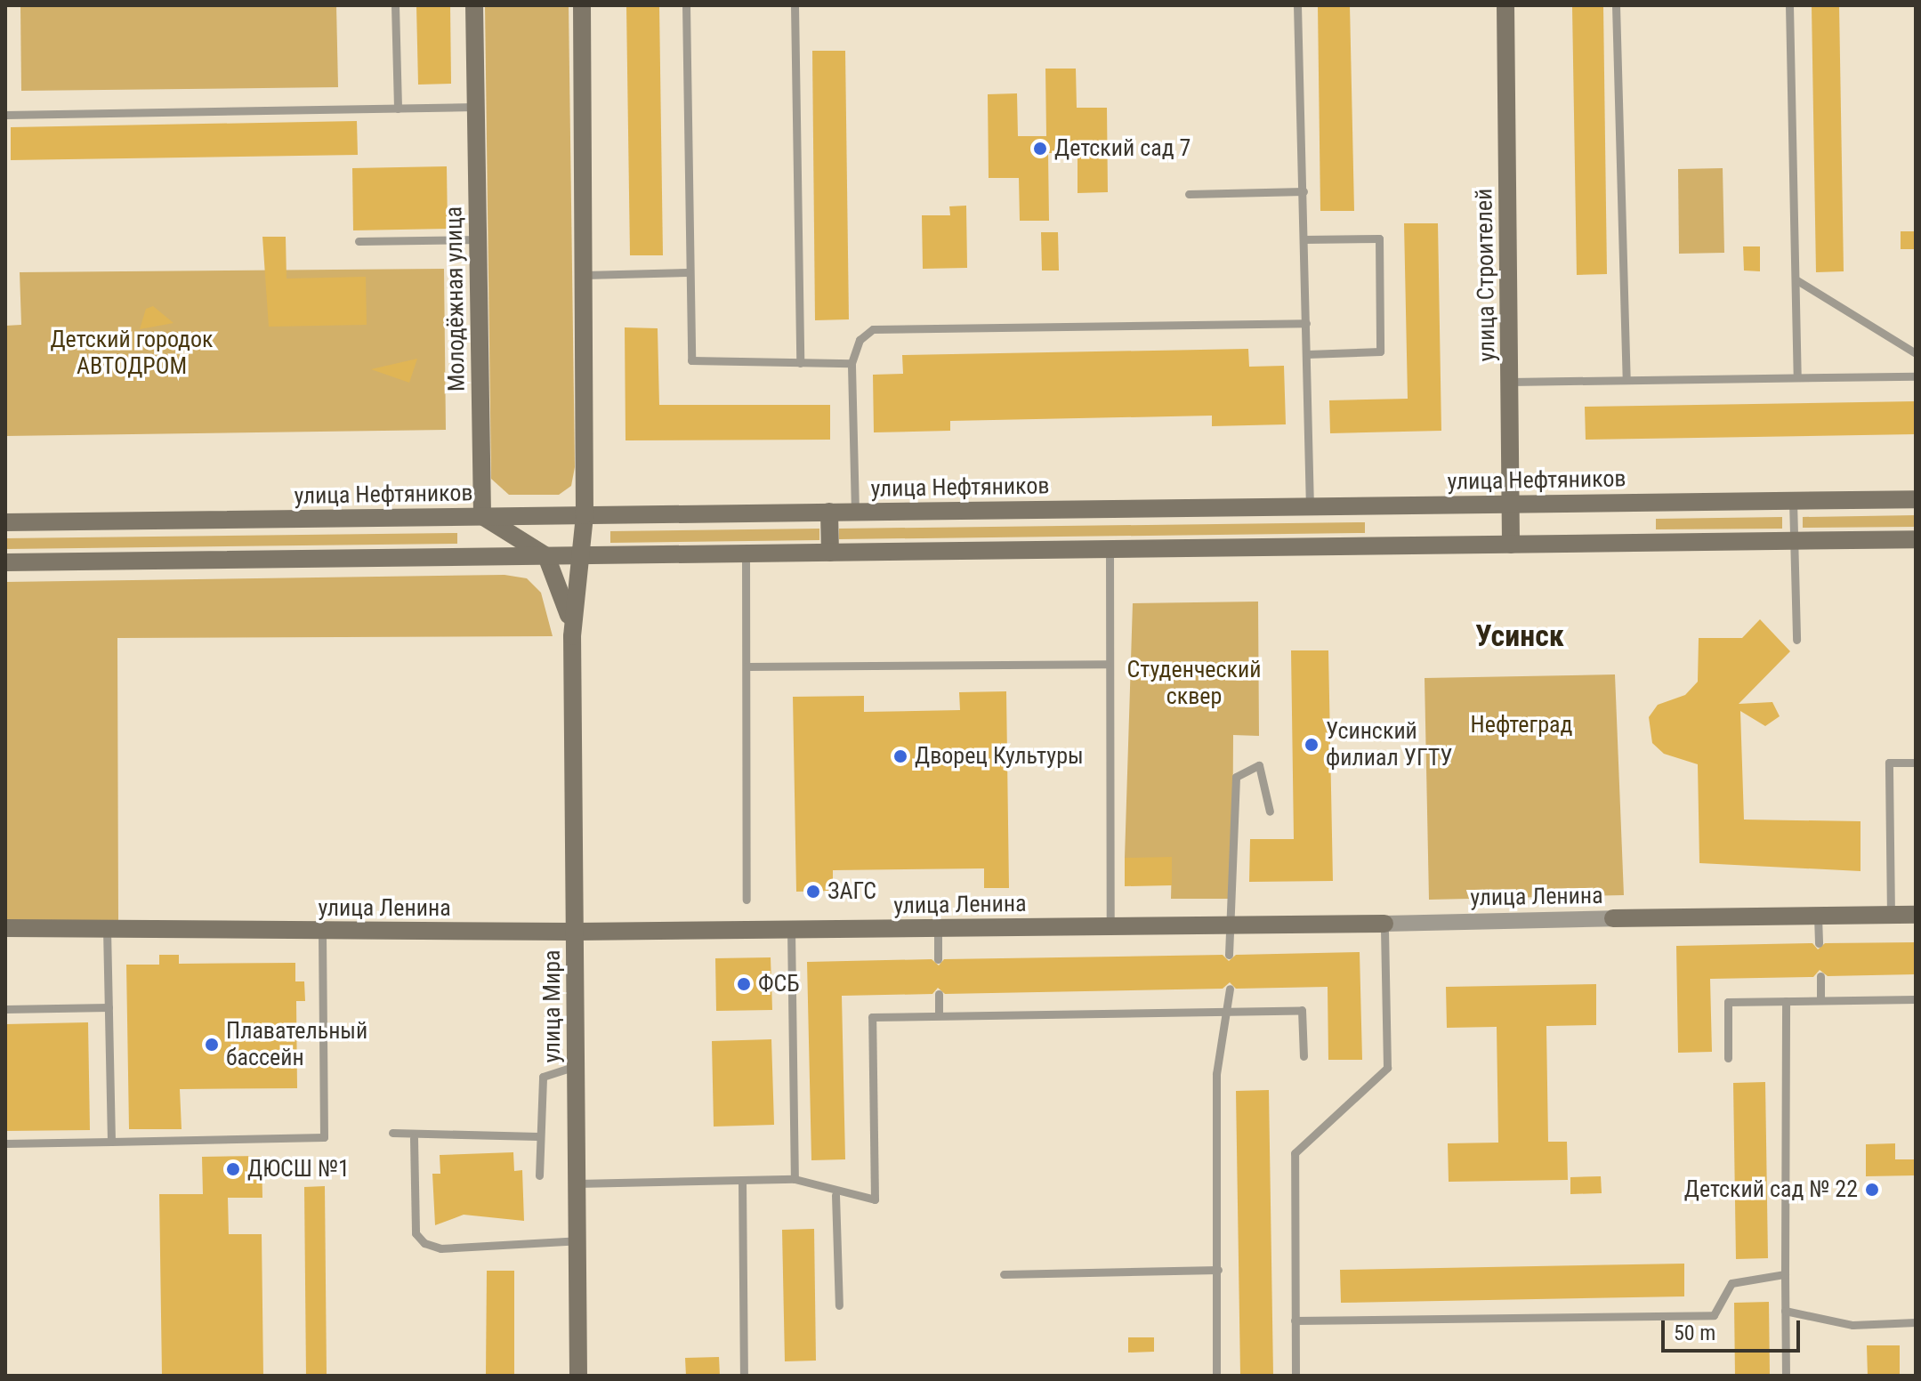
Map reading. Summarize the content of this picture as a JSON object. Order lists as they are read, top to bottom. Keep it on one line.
{"streets":{"main road":["улица Строителей","Молодёжная улица","улица Нефтяников","улица Ленина","улица Мира"]},"crossings":[["улица Строителей","улица Нефтяников"],["Молодёжная улица","улица Нефтяников"],["улица Ленина","улица Мира"]],"districts":["Усинск"],"parks":["Детский городок АВТОДРОМ","Студенческий сквер","Нефтеград"],"places":["Детский сад 7","Усинский филиал УГТУ","Дворец Культуры","ЗАГС","ФСБ","Плавательный бассейн","ДЮСШ №1","Детский сад № 22"],"scale_bar":"50 m"}
